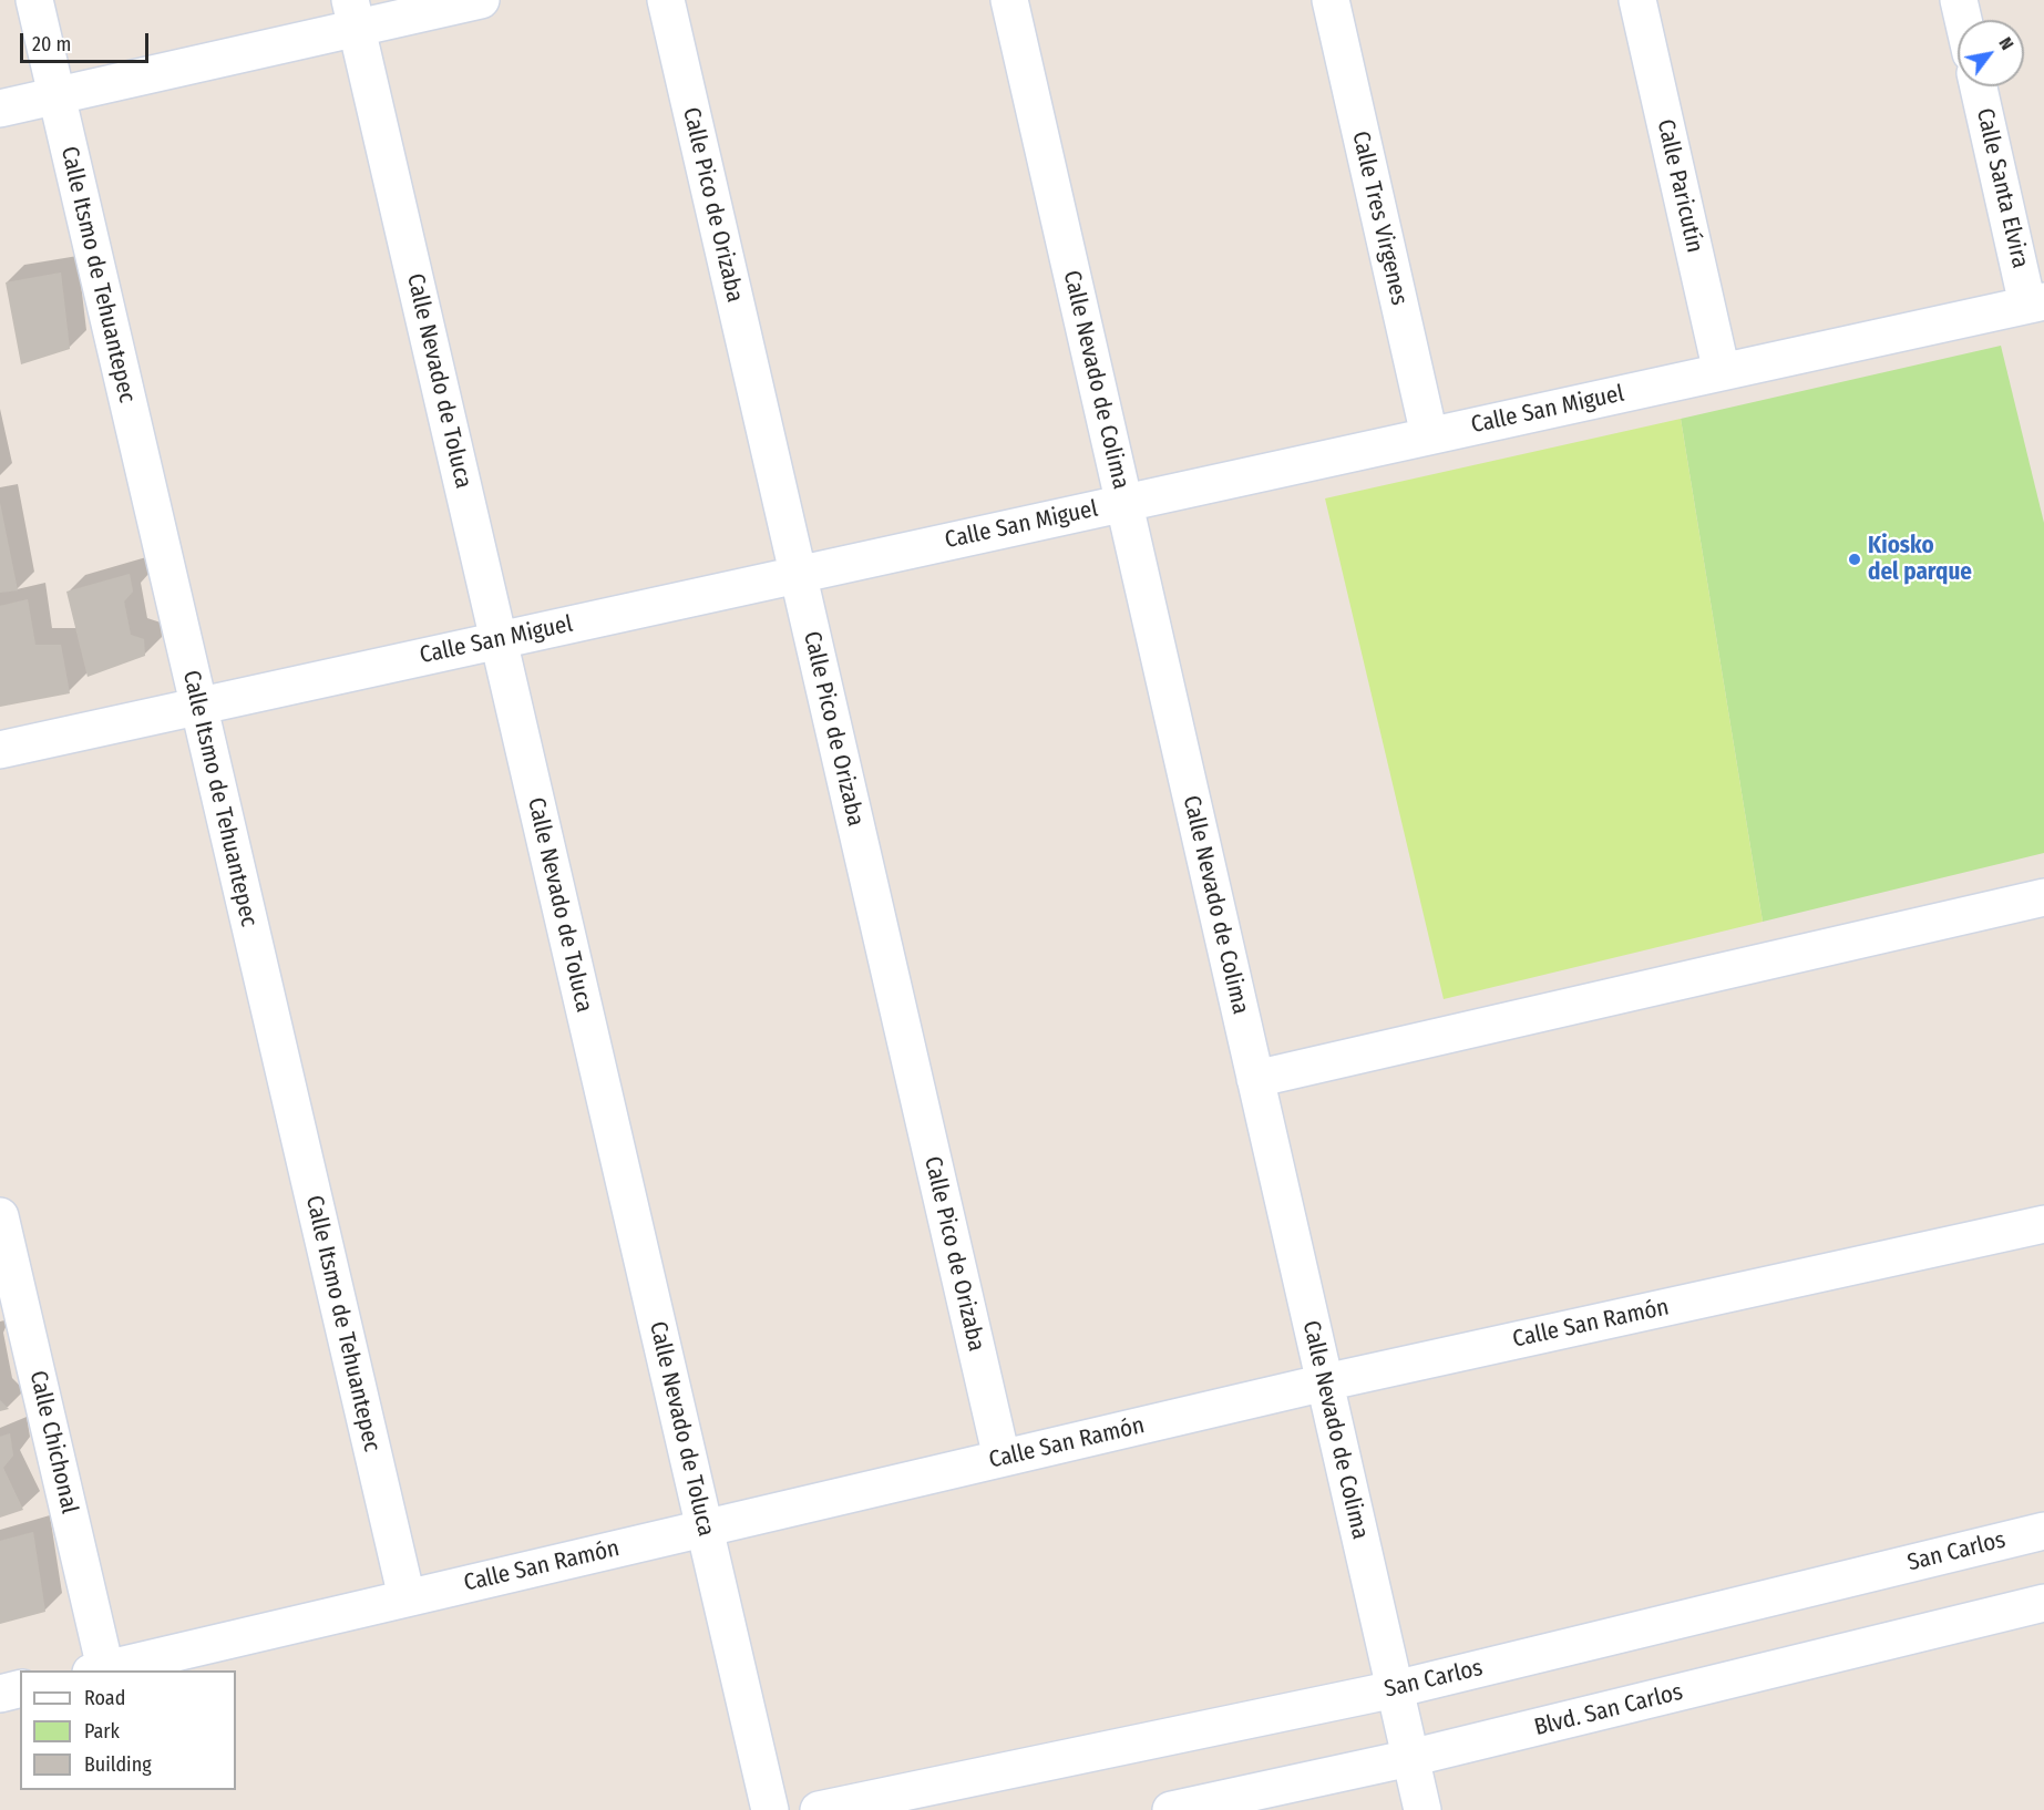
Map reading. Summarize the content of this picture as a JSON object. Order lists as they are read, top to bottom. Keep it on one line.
{"streets":{"street":["Calle Paricutín","Calle Santa Elvira","Calle Pico de Orizaba","Calle Tres Virgenes","Calle Itsmo de Tehuantepec","Calle Nevado de Colima","Calle Nevado de Toluca","Calle San Miguel","Calle San Ramón","Calle Chichonal","San Carlos","Blvd. San Carlos"]},"crossings":[["Calle Paricutín","Calle San Miguel"],["Calle Santa Elvira","Calle San Miguel"],["Calle Pico de Orizaba","Calle San Miguel"],["Calle Pico de Orizaba","Calle San Ramón"],["Calle Tres Virgenes","Calle San Miguel"],["Calle Itsmo de Tehuantepec","Calle San Miguel"],["Calle Itsmo de Tehuantepec","Calle San Ramón"],["Calle Nevado de Colima","Calle San Miguel"],["Calle Nevado de Colima","Calle San Ramón"],["Calle Nevado de Colima","San Carlos"],["Calle Nevado de Colima","Blvd. San Carlos"],["Calle Nevado de Toluca","Calle San Miguel"],["Calle Nevado de Toluca","Calle San Ramón"],["Calle San Ramón","Calle Chichonal"]],"places":["Kiosko del parque"],"legend":["Road","Park","Building"],"scale_bar":"20 m","north":"top right"}
